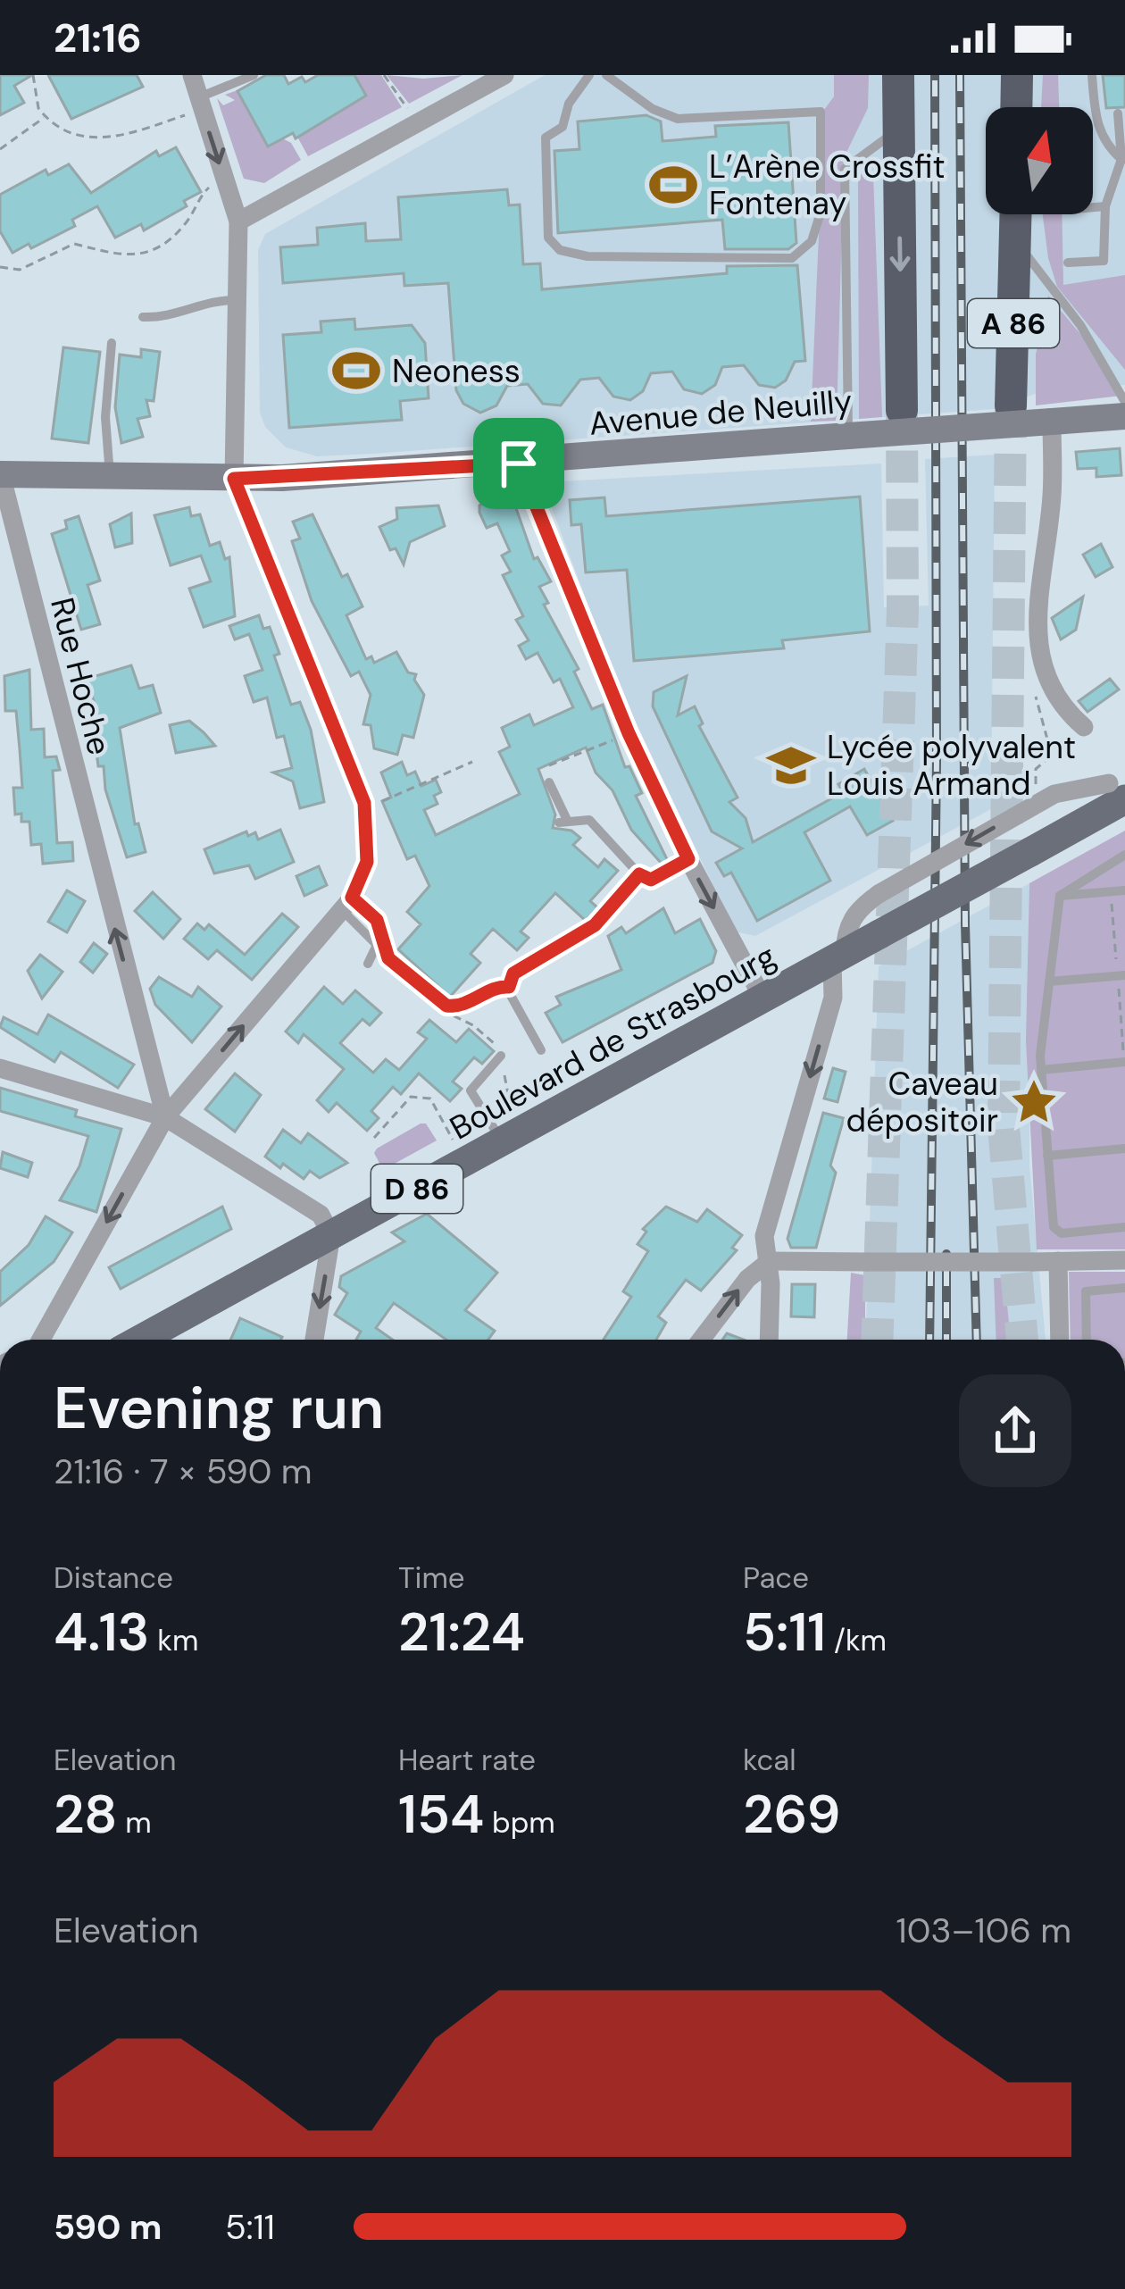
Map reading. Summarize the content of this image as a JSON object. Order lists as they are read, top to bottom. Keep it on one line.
{"streets":{"highway":["A 86"],"main road":["Boulevard de Strasbourg","D 86"],"street":["Avenue de Neuilly","Rue Hoche"]},"crossings":[["Avenue de Neuilly","Rue Hoche"]],"one_way":["Rue Hoche"],"places":{"sports":["L’Arène Crossfit Fontenay","Neoness"],"school or university":["Lycée polyvalent Louis Armand"],"place":["Caveau dépositoir"]},"north":"top","page":{"status":"21:16","heading":["Evening run","21:16 · 7 × 590 m"],"stats":[["Distance","4.13 km"],["Time","21:24"],["Pace","5:11 /km"],["Elevation","28 m"],["Heart rate","154 bpm"],["kcal","269"]],"chart":["Elevation","103–106 m"],"list":[{"name":"590 m","note":"5:11"}]}}
